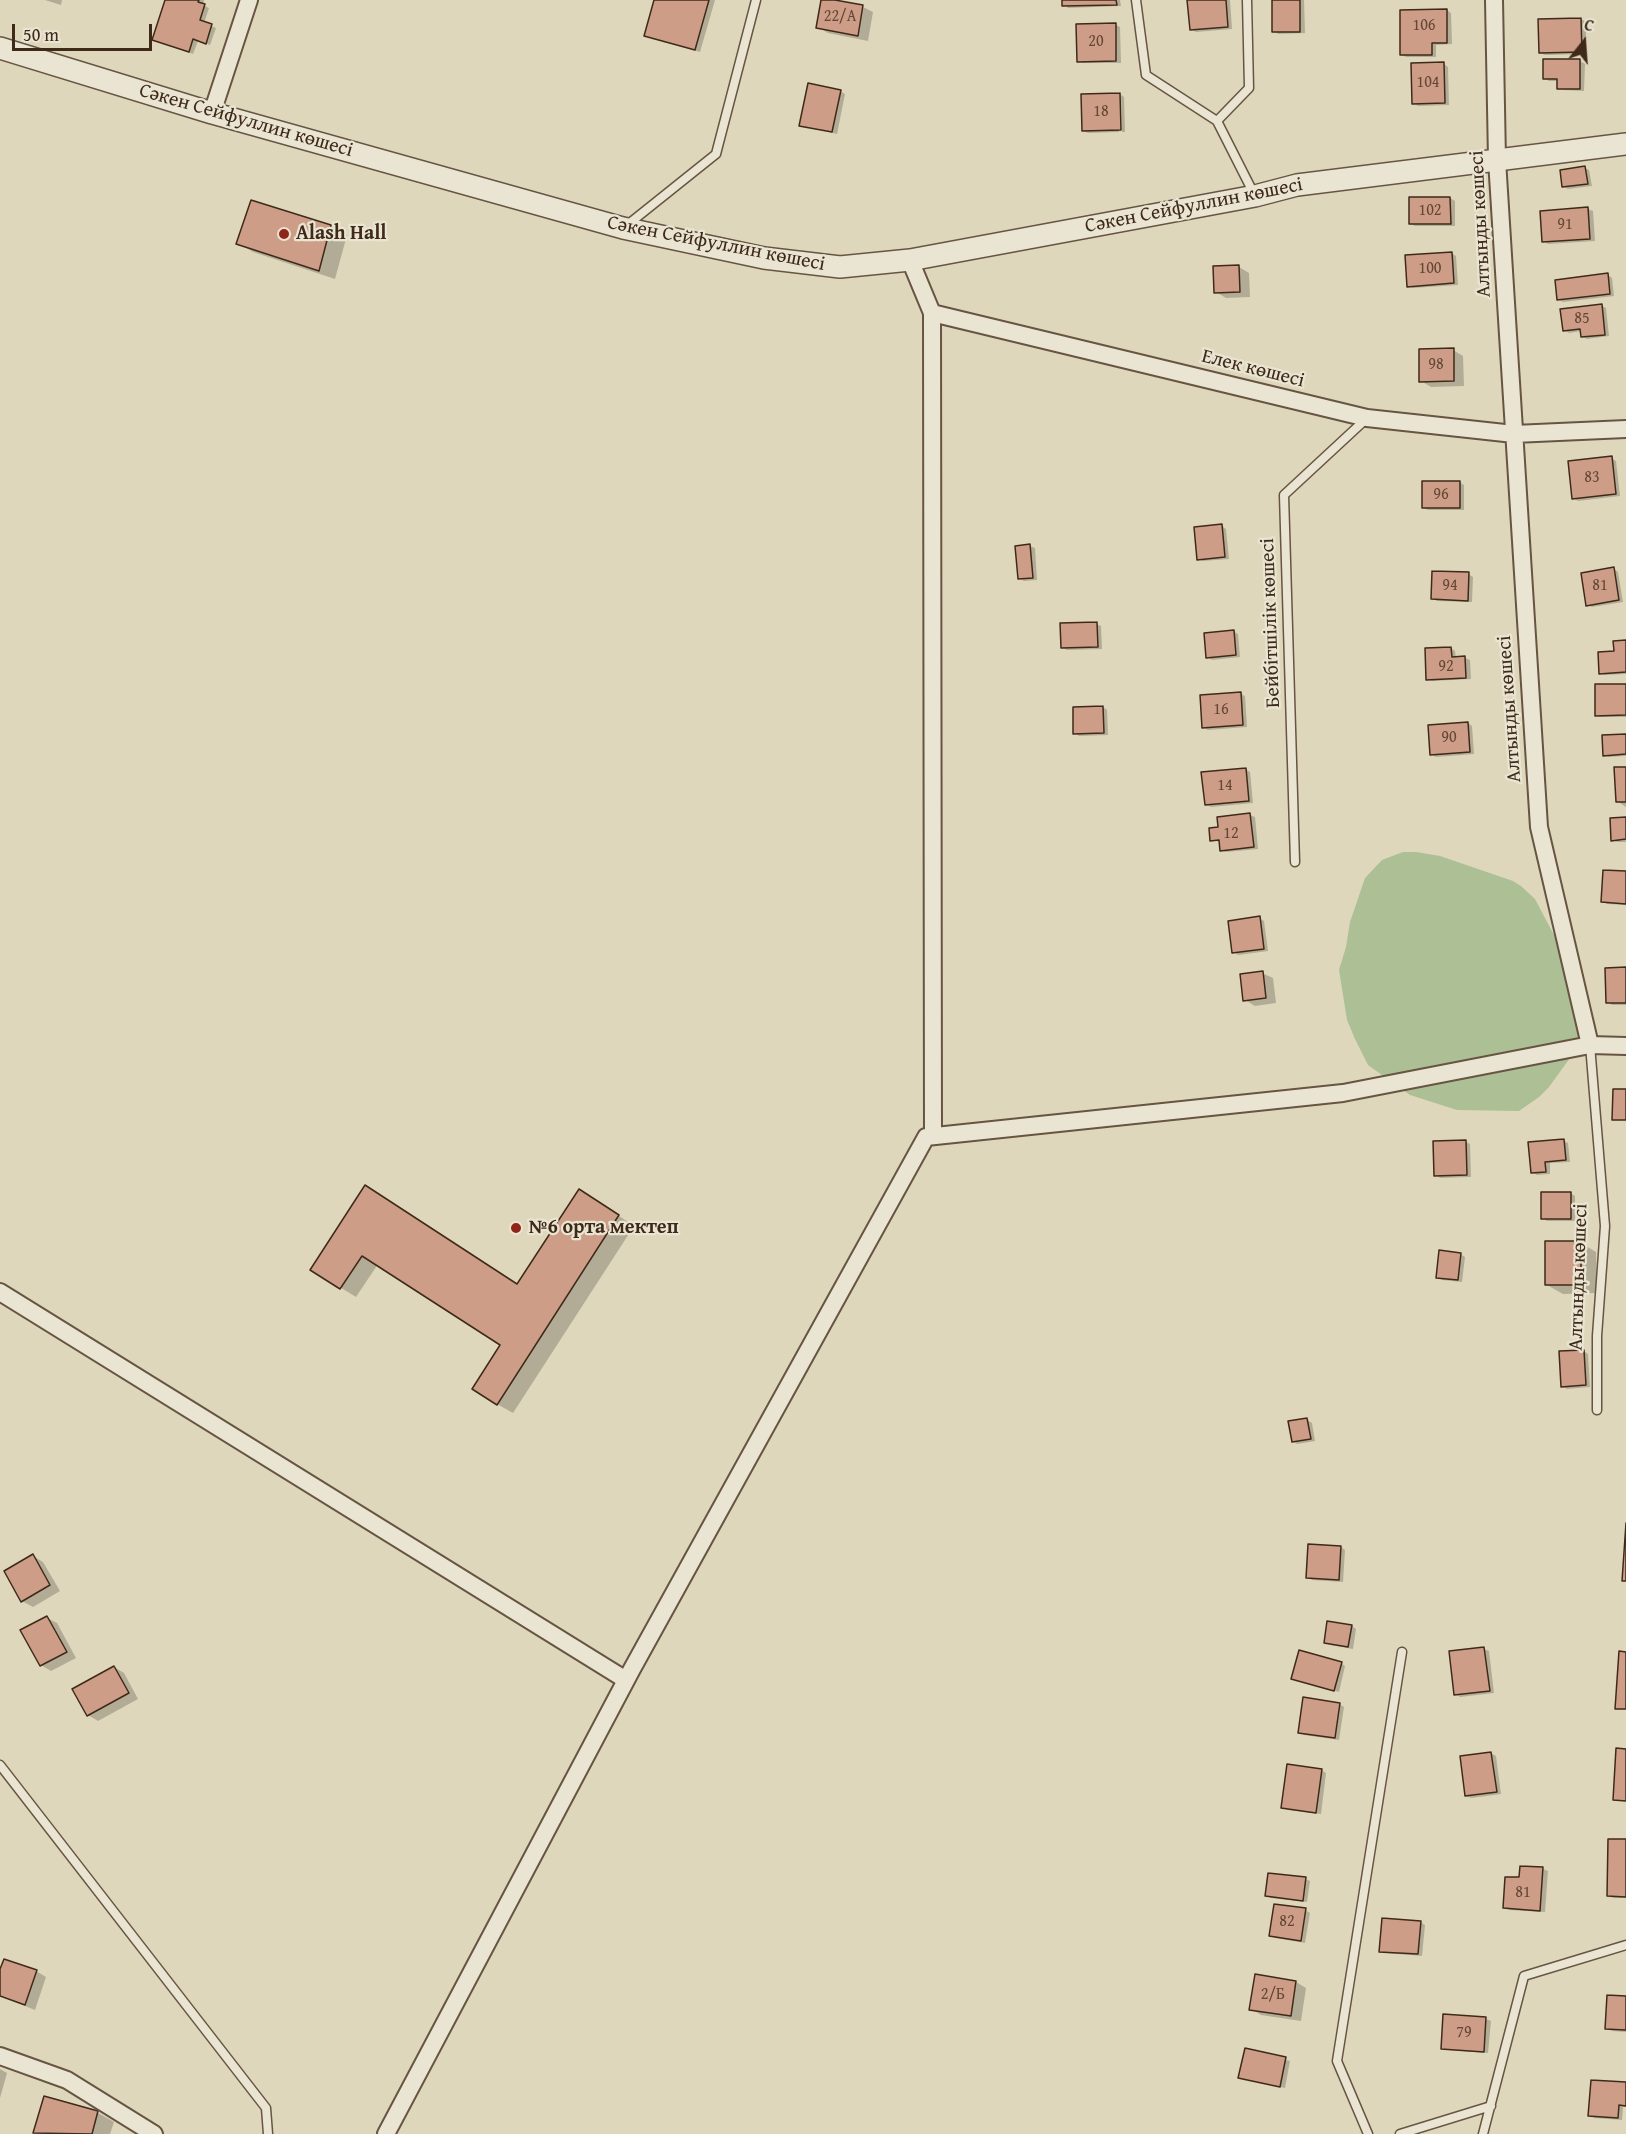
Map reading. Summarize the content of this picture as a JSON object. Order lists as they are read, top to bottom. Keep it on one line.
{"streets":{"street":["Сәкен Сейфуллин көшесі","Алтынды көшесі","Елек көшесі"],"lane":["Бейбітшілік көшесі"]},"crossings":[["Сәкен Сейфуллин көшесі","Алтынды көшесі"],["Алтынды көшесі","Елек көшесі"],["Елек көшесі","Бейбітшілік көшесі"]],"places":["Alash Hall","№6 орта мектеп"],"house_numbers":["22/А","106","20","104","18","102","91","100","85","98","83","96","94","81","92","16","90","14","12","81","82","2/Б","79"],"scale_bar":"50 m","north":"top"}
